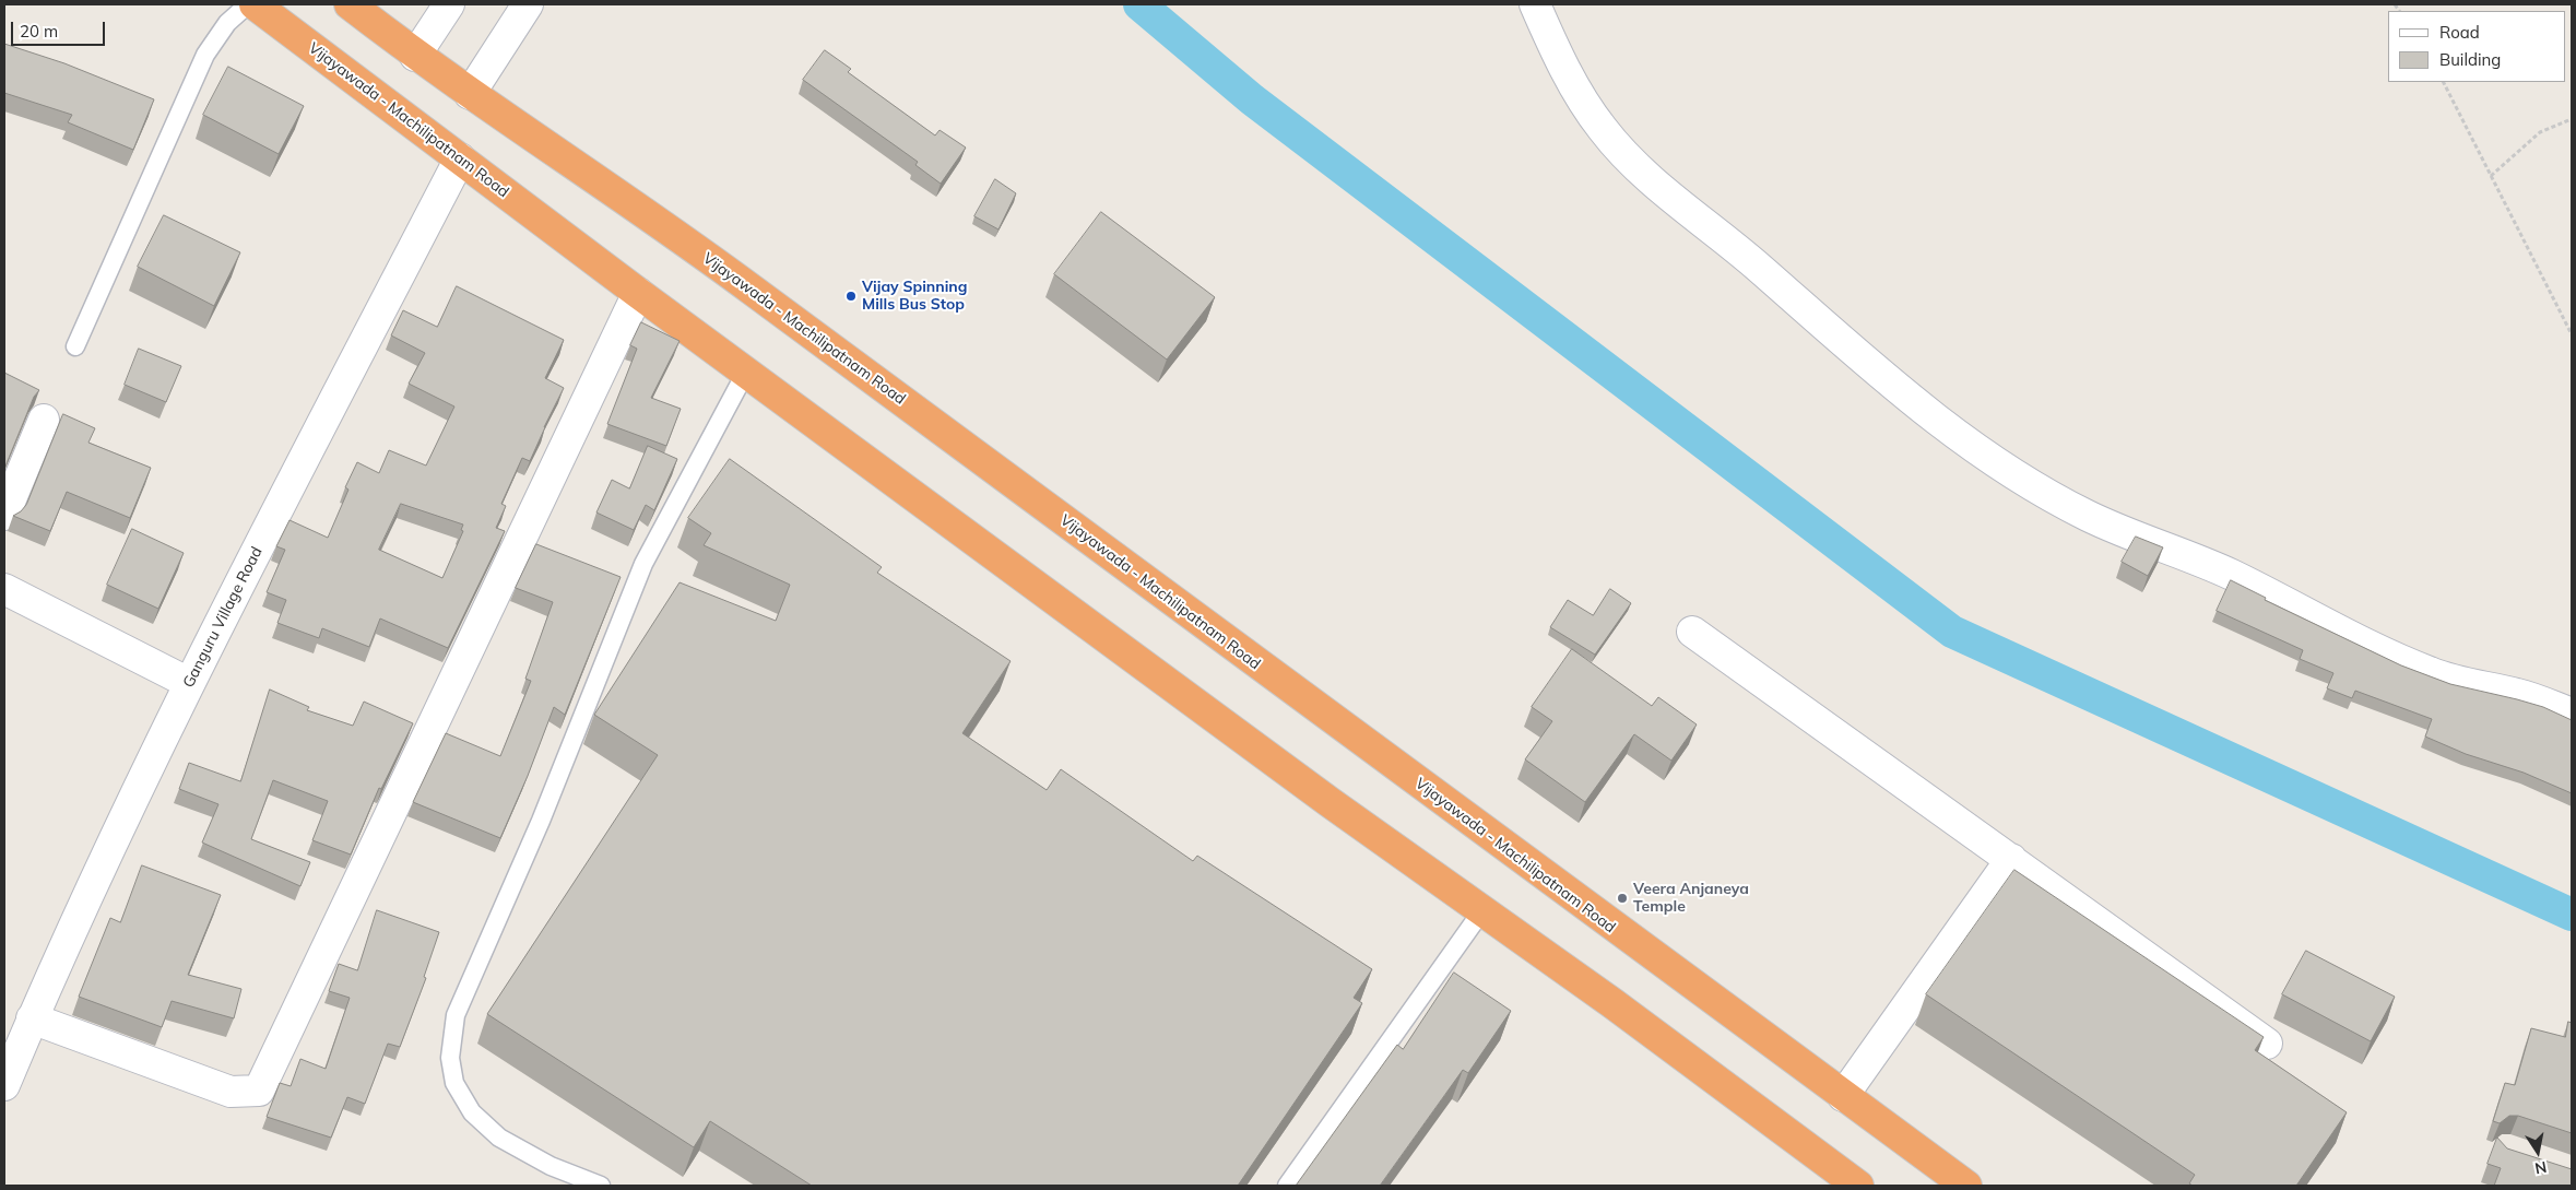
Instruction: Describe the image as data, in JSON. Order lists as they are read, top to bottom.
{
  "streets": {
    "highway": ["Vijayawada - Machilipatnam Road"],
    "street": ["Ganguru Village Road"]
  },
  "crossings": [
    ["Vijayawada - Machilipatnam Road", "Ganguru Village Road"]
  ],
  "places": ["Vijay Spinning Mills Bus Stop", "Veera Anjaneya Temple"],
  "legend": ["Road", "Building"],
  "scale_bar": "20 m",
  "north": "bottom"
}
